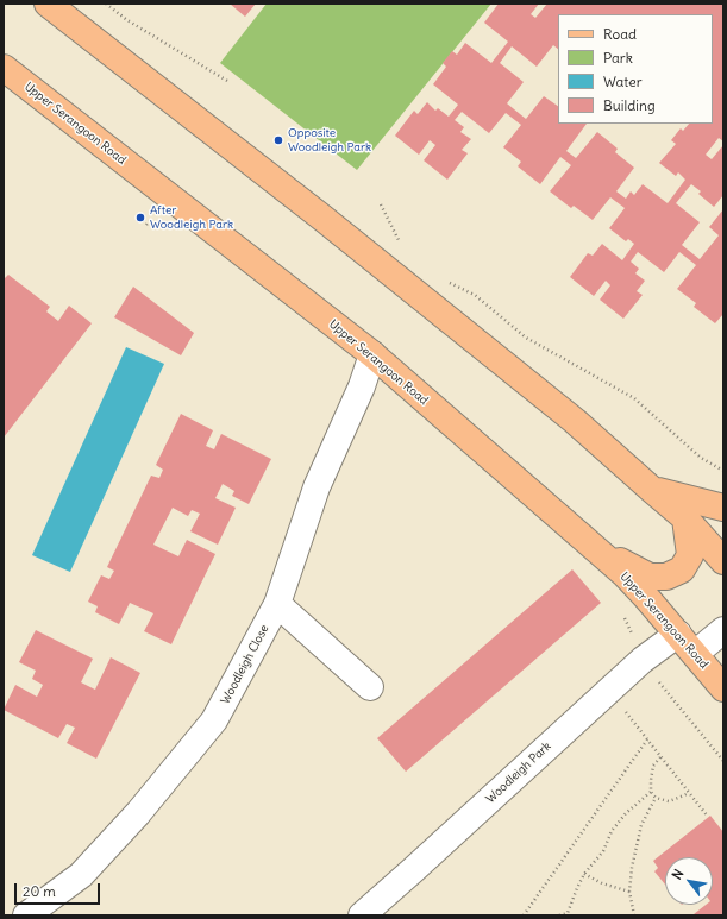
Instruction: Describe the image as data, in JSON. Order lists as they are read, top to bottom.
{
  "streets": {
    "main road": ["Upper Serangoon Road"],
    "street": ["Woodleigh Close", "Woodleigh Park"]
  },
  "crossings": [
    ["Upper Serangoon Road", "Woodleigh Close"],
    ["Upper Serangoon Road", "Woodleigh Park"]
  ],
  "places": ["Opposite Woodleigh Park", "After Woodleigh Park"],
  "legend": [
    "Road",
    "Park",
    "Water",
    "Building"
  ],
  "scale_bar": "20 m",
  "north": "top left"
}
